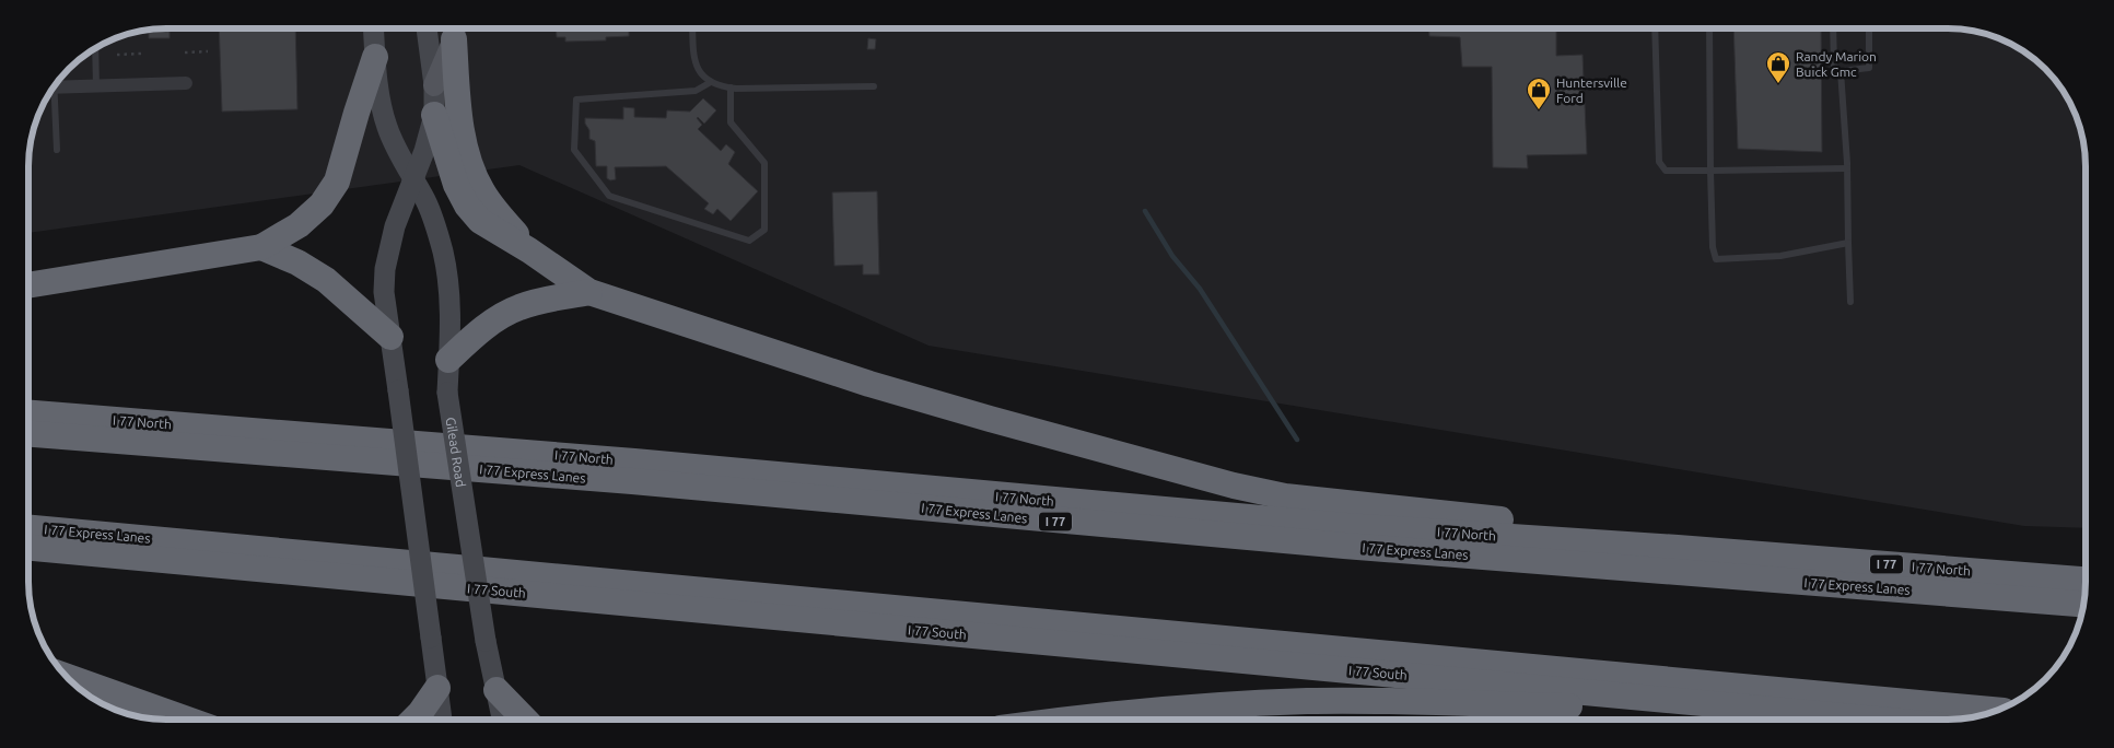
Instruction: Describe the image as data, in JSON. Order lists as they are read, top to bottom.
{
  "streets": {
    "highway": [
      "I 77 North",
      "I 77 Express Lanes",
      "I 77",
      "I 77 South"
    ],
    "main road": ["Gilead Road"]
  },
  "places": {
    "shop": ["Randy Marion Buick Gmc", "Huntersville Ford"]
  }
}
